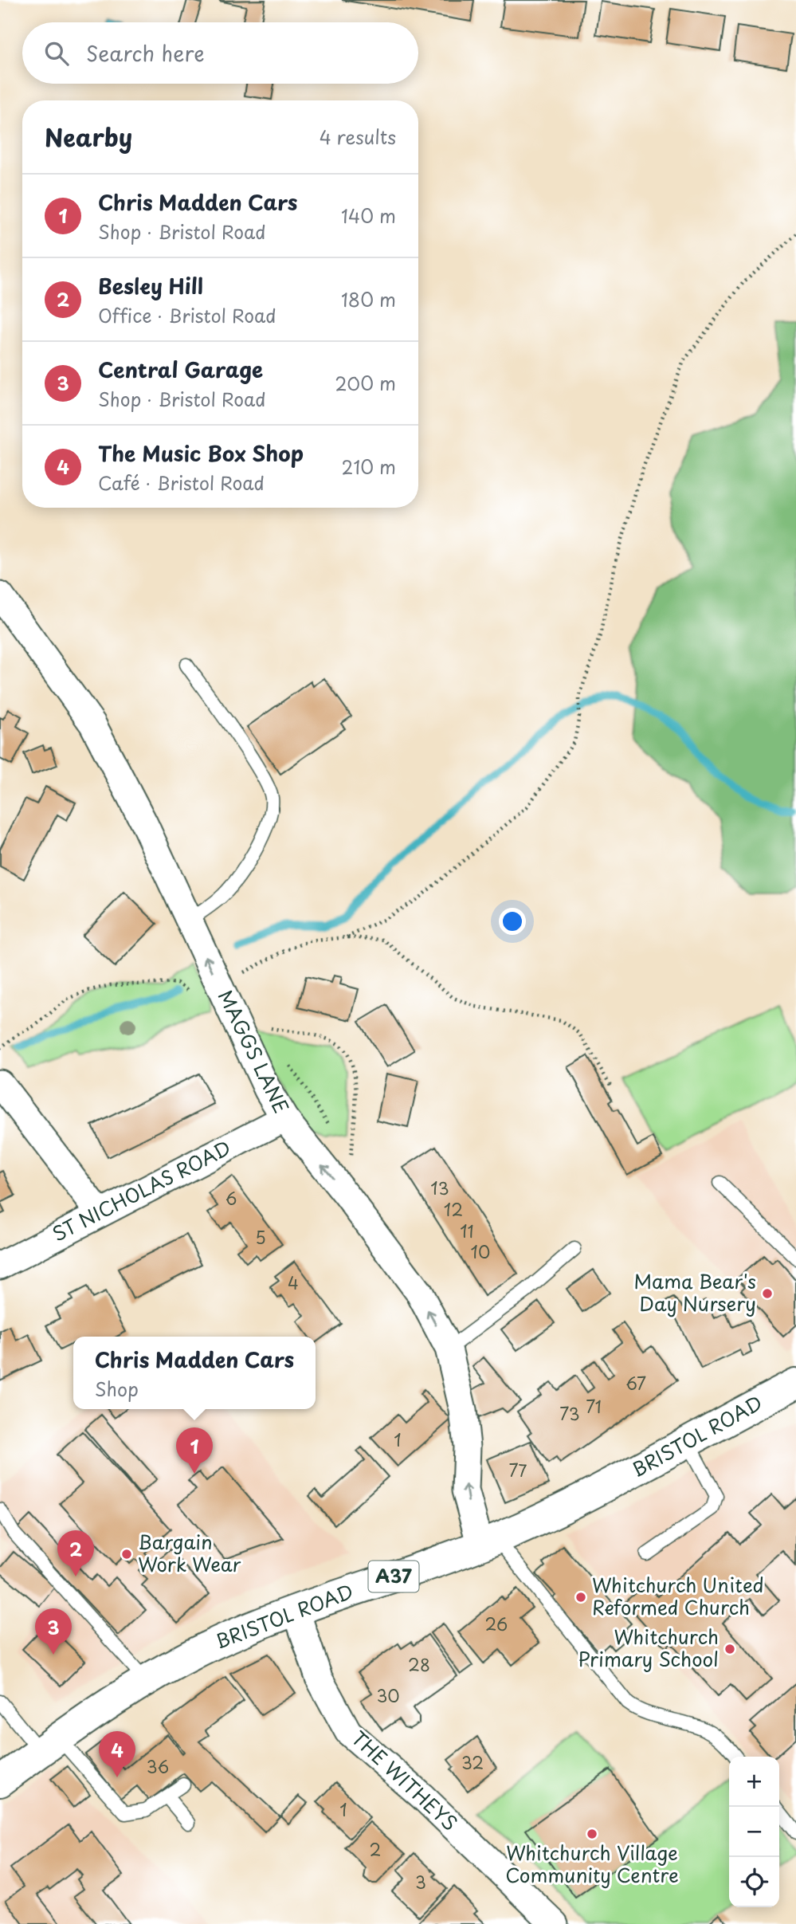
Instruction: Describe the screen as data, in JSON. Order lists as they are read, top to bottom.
{
  "streets": {
    "highway": ["BRISTOL ROAD", "A37"],
    "street": ["MAGGS LANE", "ST NICHOLAS ROAD", "THE WITHEYS"]
  },
  "crossings": [
    ["MAGGS LANE", "ST NICHOLAS ROAD"],
    ["MAGGS LANE", "BRISTOL ROAD"],
    ["BRISTOL ROAD", "THE WITHEYS"]
  ],
  "one_way": ["MAGGS LANE"],
  "places": [
    "Mama Bear's Day Nursery",
    "Bargain Work Wear",
    "Whitchurch United Reformed Church",
    "Whitchurch Primary School",
    "Whitchurch Village Community Centre"
  ],
  "house_numbers": [
    "13",
    "6",
    "12",
    "11",
    "5",
    "10",
    "4",
    "67",
    "71",
    "73",
    "1",
    "77",
    "26",
    "28",
    "30",
    "32",
    "36",
    "1",
    "2",
    "3"
  ],
  "page": {
    "search": "Search here",
    "heading": ["Nearby", "4 results"],
    "list": [
      {
        "mark": "1",
        "name": "Chris Madden Cars",
        "note": "Shop · Bristol Road",
        "value": "140 m"
      },
      {
        "mark": "2",
        "name": "Besley Hill",
        "note": "Office · Bristol Road",
        "value": "180 m"
      },
      {
        "mark": "3",
        "name": "Central Garage",
        "note": "Shop · Bristol Road",
        "value": "200 m"
      },
      {
        "mark": "4",
        "name": "The Music Box Shop",
        "note": "Café · Bristol Road",
        "value": "210 m"
      }
    ],
    "popup": ["Chris Madden Cars", "Shop"],
    "pins": [
      "1",
      "2",
      "3",
      "4"
    ],
    "map_buttons": ["+", "−"]
  }
}
